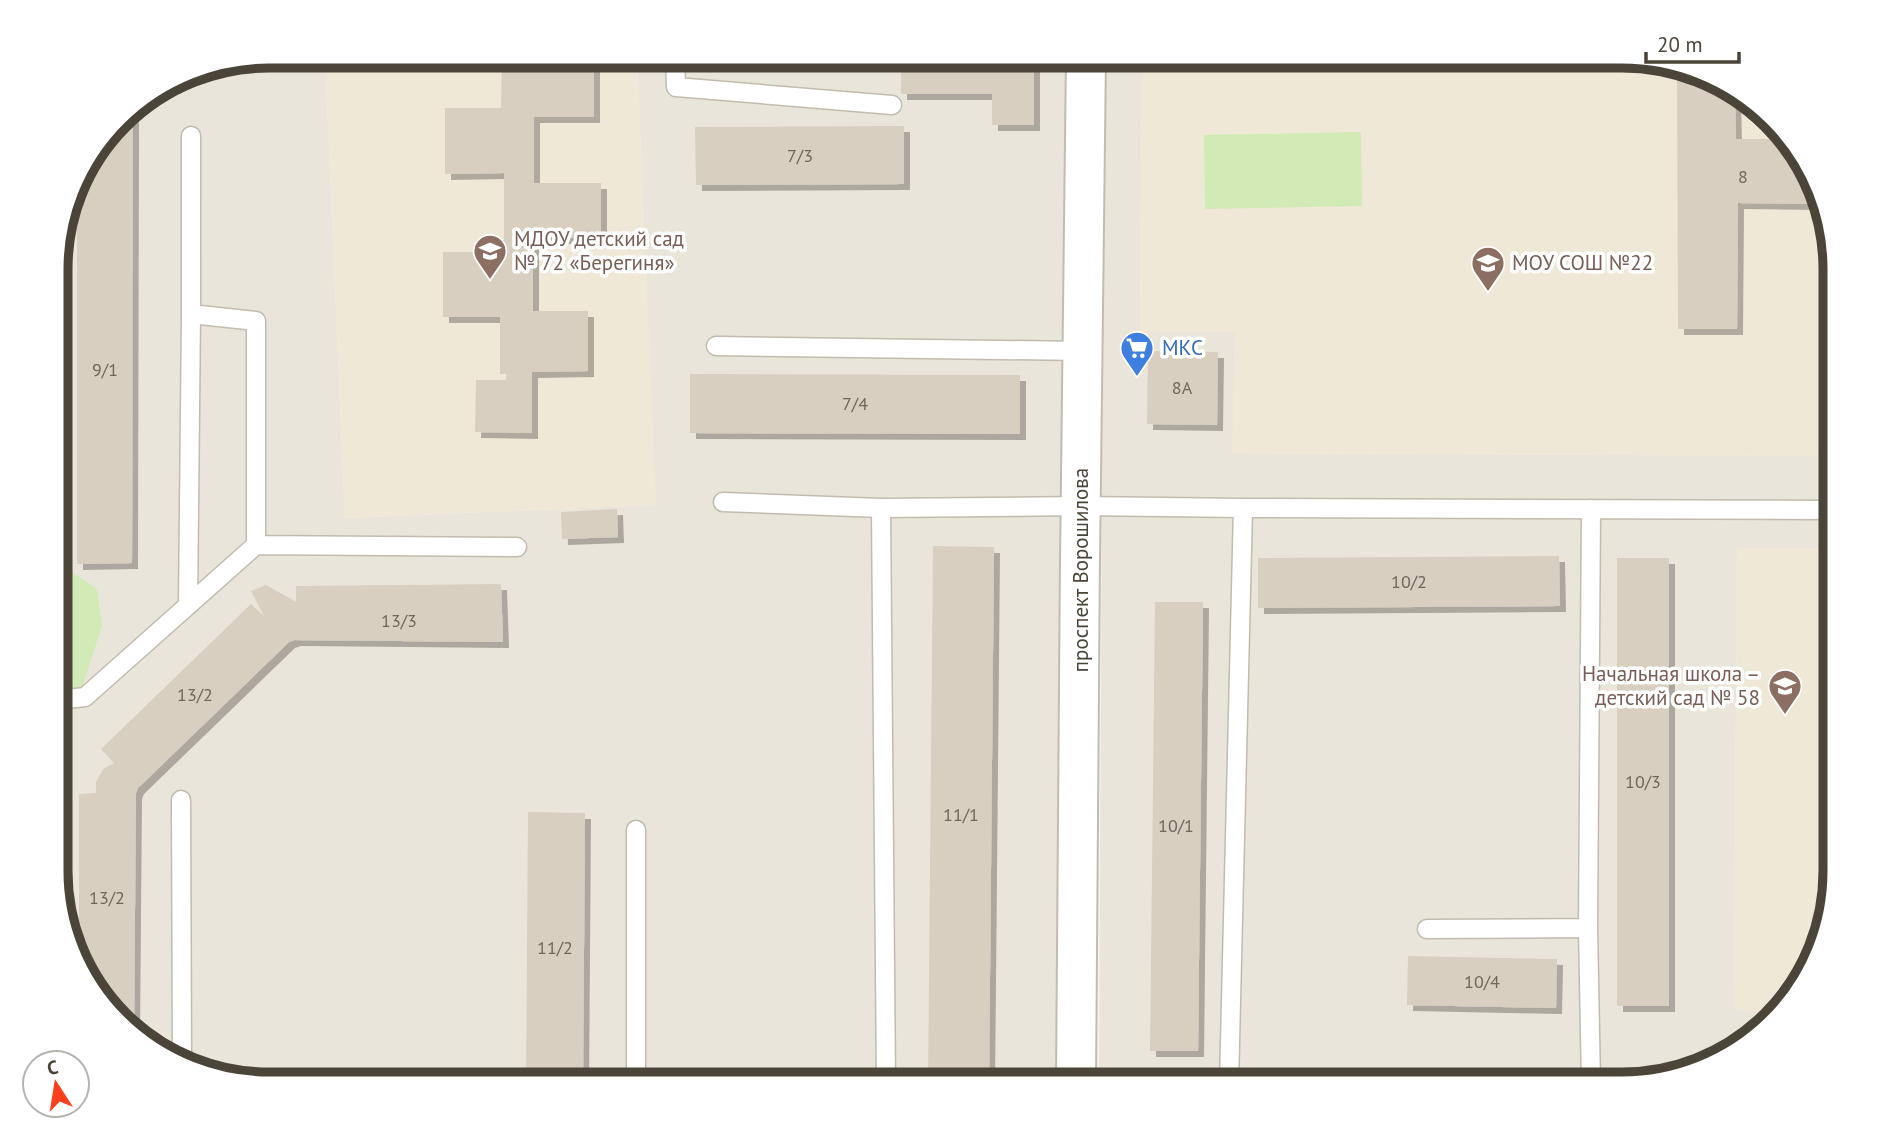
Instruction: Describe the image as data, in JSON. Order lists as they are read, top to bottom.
{
  "streets": {
    "street": ["проспект Ворошилова"]
  },
  "places": {
    "school or university": ["МДОУ детский сад № 72 «Берегиня»", "МОУ СОШ №22", "Начальная школа – детский сад № 58"],
    "supermarket": ["МКС"]
  },
  "house_numbers": [
    "7/3",
    "8",
    "9/1",
    "8А",
    "7/4",
    "10/2",
    "13/3",
    "13/2",
    "10/3",
    "11/1",
    "10/1",
    "13/2",
    "11/2",
    "10/4"
  ],
  "scale_bar": "20 m",
  "north": "top"
}
